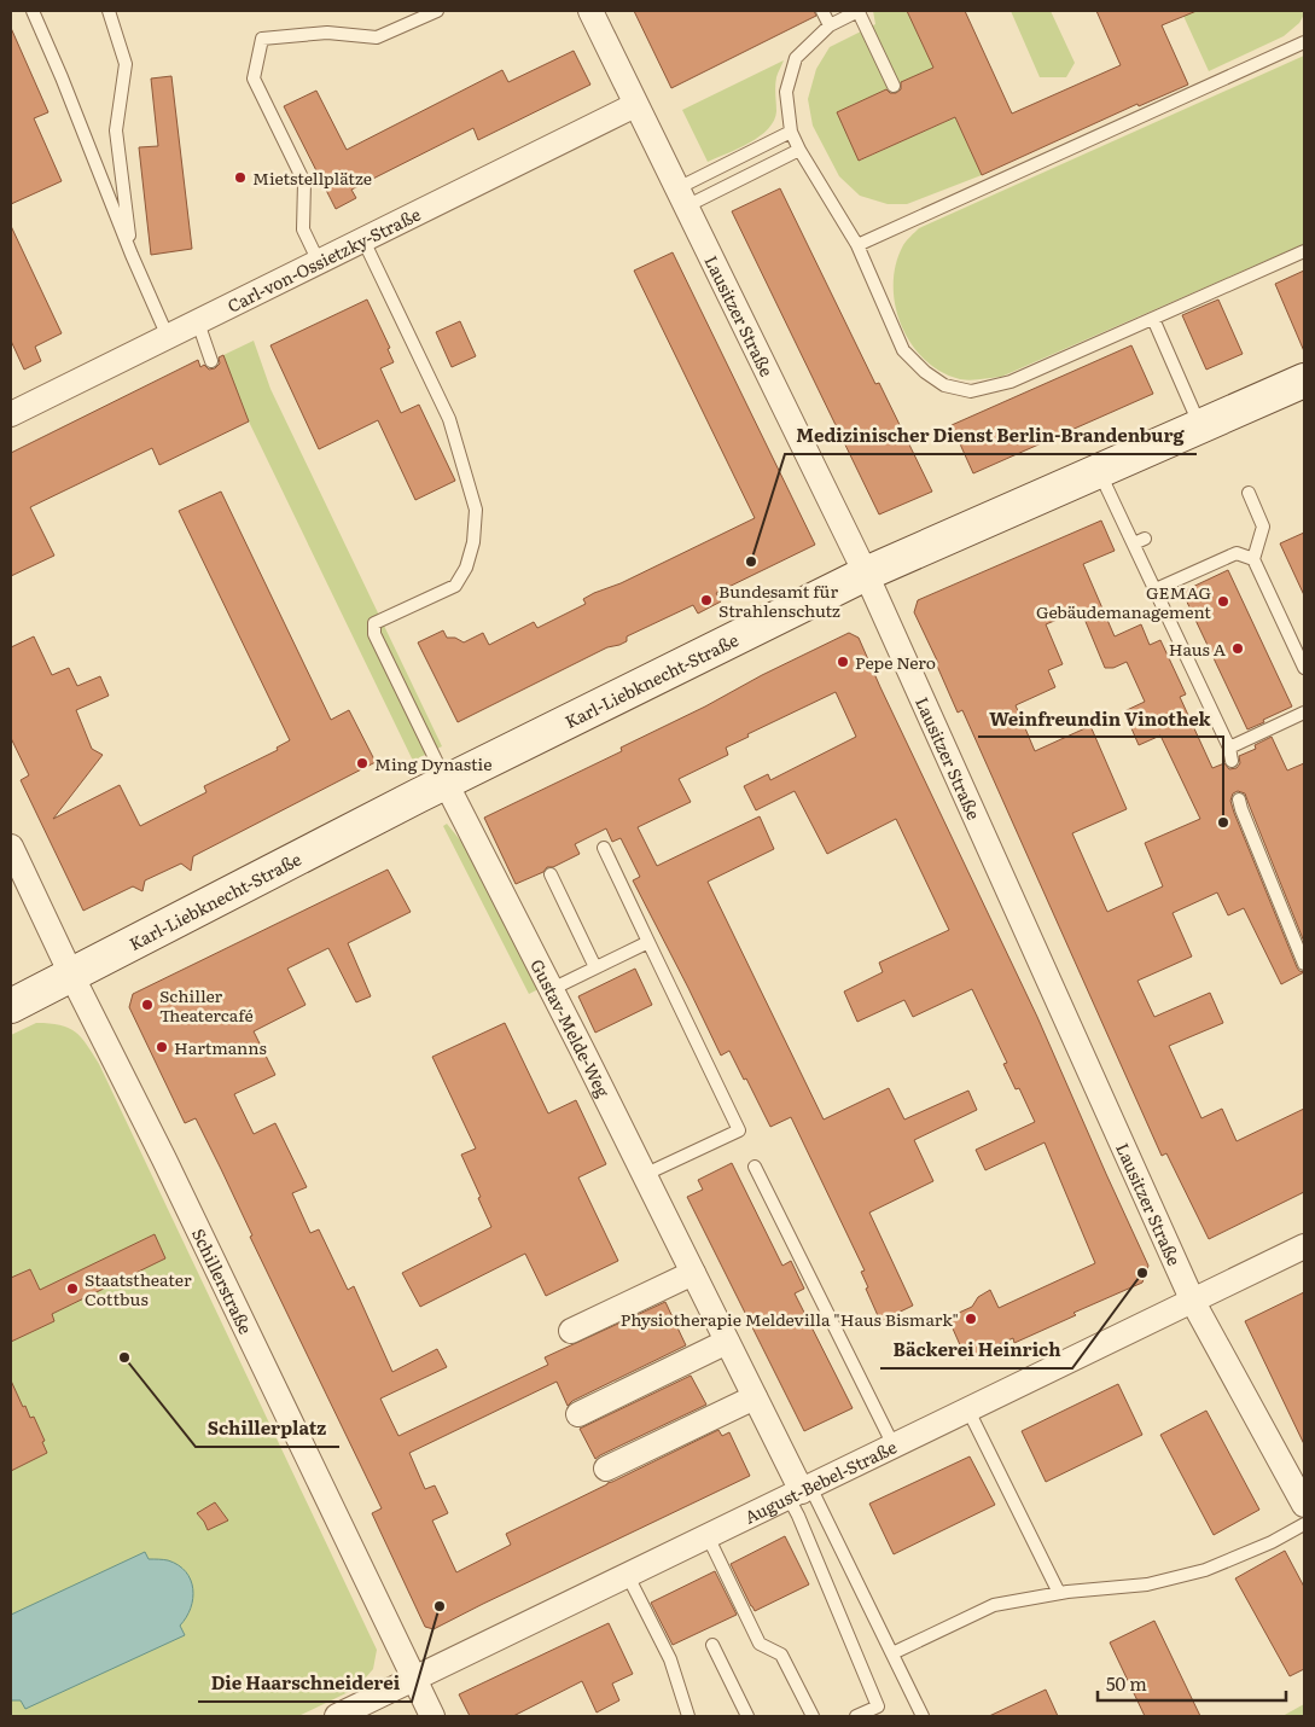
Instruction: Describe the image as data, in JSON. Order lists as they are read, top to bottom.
{
  "streets": {
    "main road": ["Karl-Liebknecht-Straße"],
    "street": [
      "Carl-von-Ossietzky-Straße",
      "Lausitzer Straße",
      "Gustav-Melde-Weg",
      "Schillerstraße",
      "August-Bebel-Straße"
    ]
  },
  "crossings": [
    ["Carl-von-Ossietzky-Straße", "Lausitzer Straße"],
    ["Lausitzer Straße", "Karl-Liebknecht-Straße"],
    ["Lausitzer Straße", "August-Bebel-Straße"],
    ["Karl-Liebknecht-Straße", "Gustav-Melde-Weg"],
    ["Karl-Liebknecht-Straße", "Schillerstraße"],
    ["Gustav-Melde-Weg", "August-Bebel-Straße"],
    ["Schillerstraße", "August-Bebel-Straße"]
  ],
  "places": [
    "Mietstellplätze",
    "Medizinischer Dienst Berlin-Brandenburg",
    "Bundesamt für Strahlenschutz",
    "GEMAG Gebäudemanagement",
    "Haus A",
    "Pepe Nero",
    "Ming Dynastie",
    "Weinfreundin Vinothek",
    "Schiller Theatercafé",
    "Hartmanns",
    "Bäckerei Heinrich",
    "Staatstheater Cottbus",
    "Physiotherapie Meldevilla \"Haus Bismark\"",
    "Schillerplatz",
    "Die Haarschneiderei"
  ],
  "scale_bar": "50 m"
}
